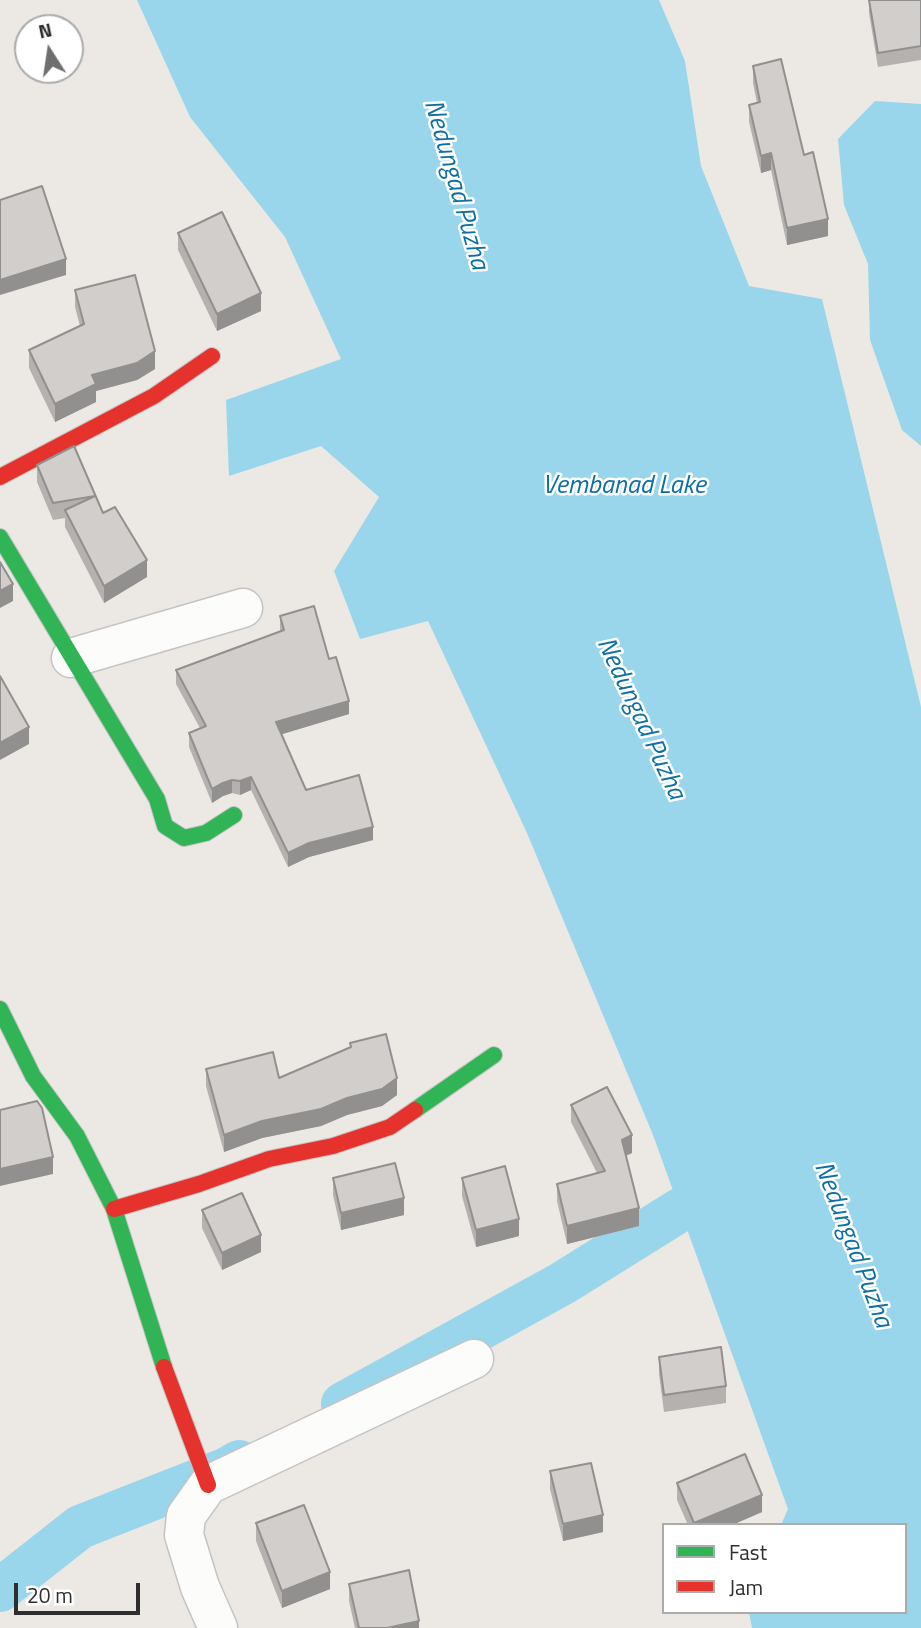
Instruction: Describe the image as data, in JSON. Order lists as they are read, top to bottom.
{
  "water": ["Nedungad Puzha", "Vembanad Lake"],
  "legend": ["Fast", "Jam"],
  "scale_bar": "20 m",
  "north": "top"
}
